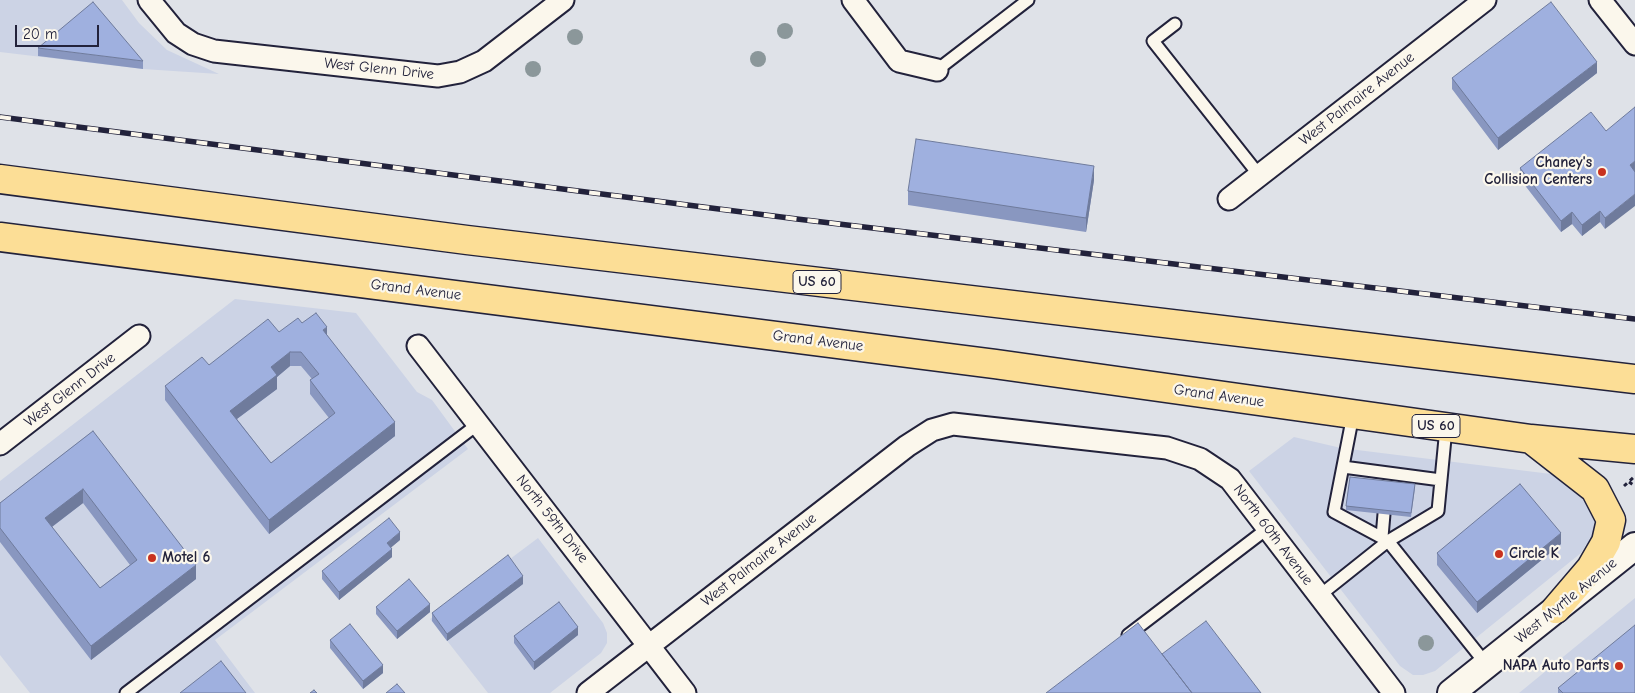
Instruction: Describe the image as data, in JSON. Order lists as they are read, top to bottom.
{
  "streets": {
    "highway": ["US 60", "Grand Avenue"],
    "street": [
      "West Glenn Drive",
      "West Palmaire Avenue",
      "North 59th Drive",
      "North 60th Avenue",
      "West Myrtle Avenue"
    ]
  },
  "crossings": [
    ["West Palmaire Avenue", "North 59th Drive"],
    ["West Palmaire Avenue", "North 60th Avenue"]
  ],
  "places": [
    "Chaney's Collision Centers",
    "Circle K",
    "Motel 6",
    "NAPA Auto Parts"
  ],
  "scale_bar": "20 m"
}
